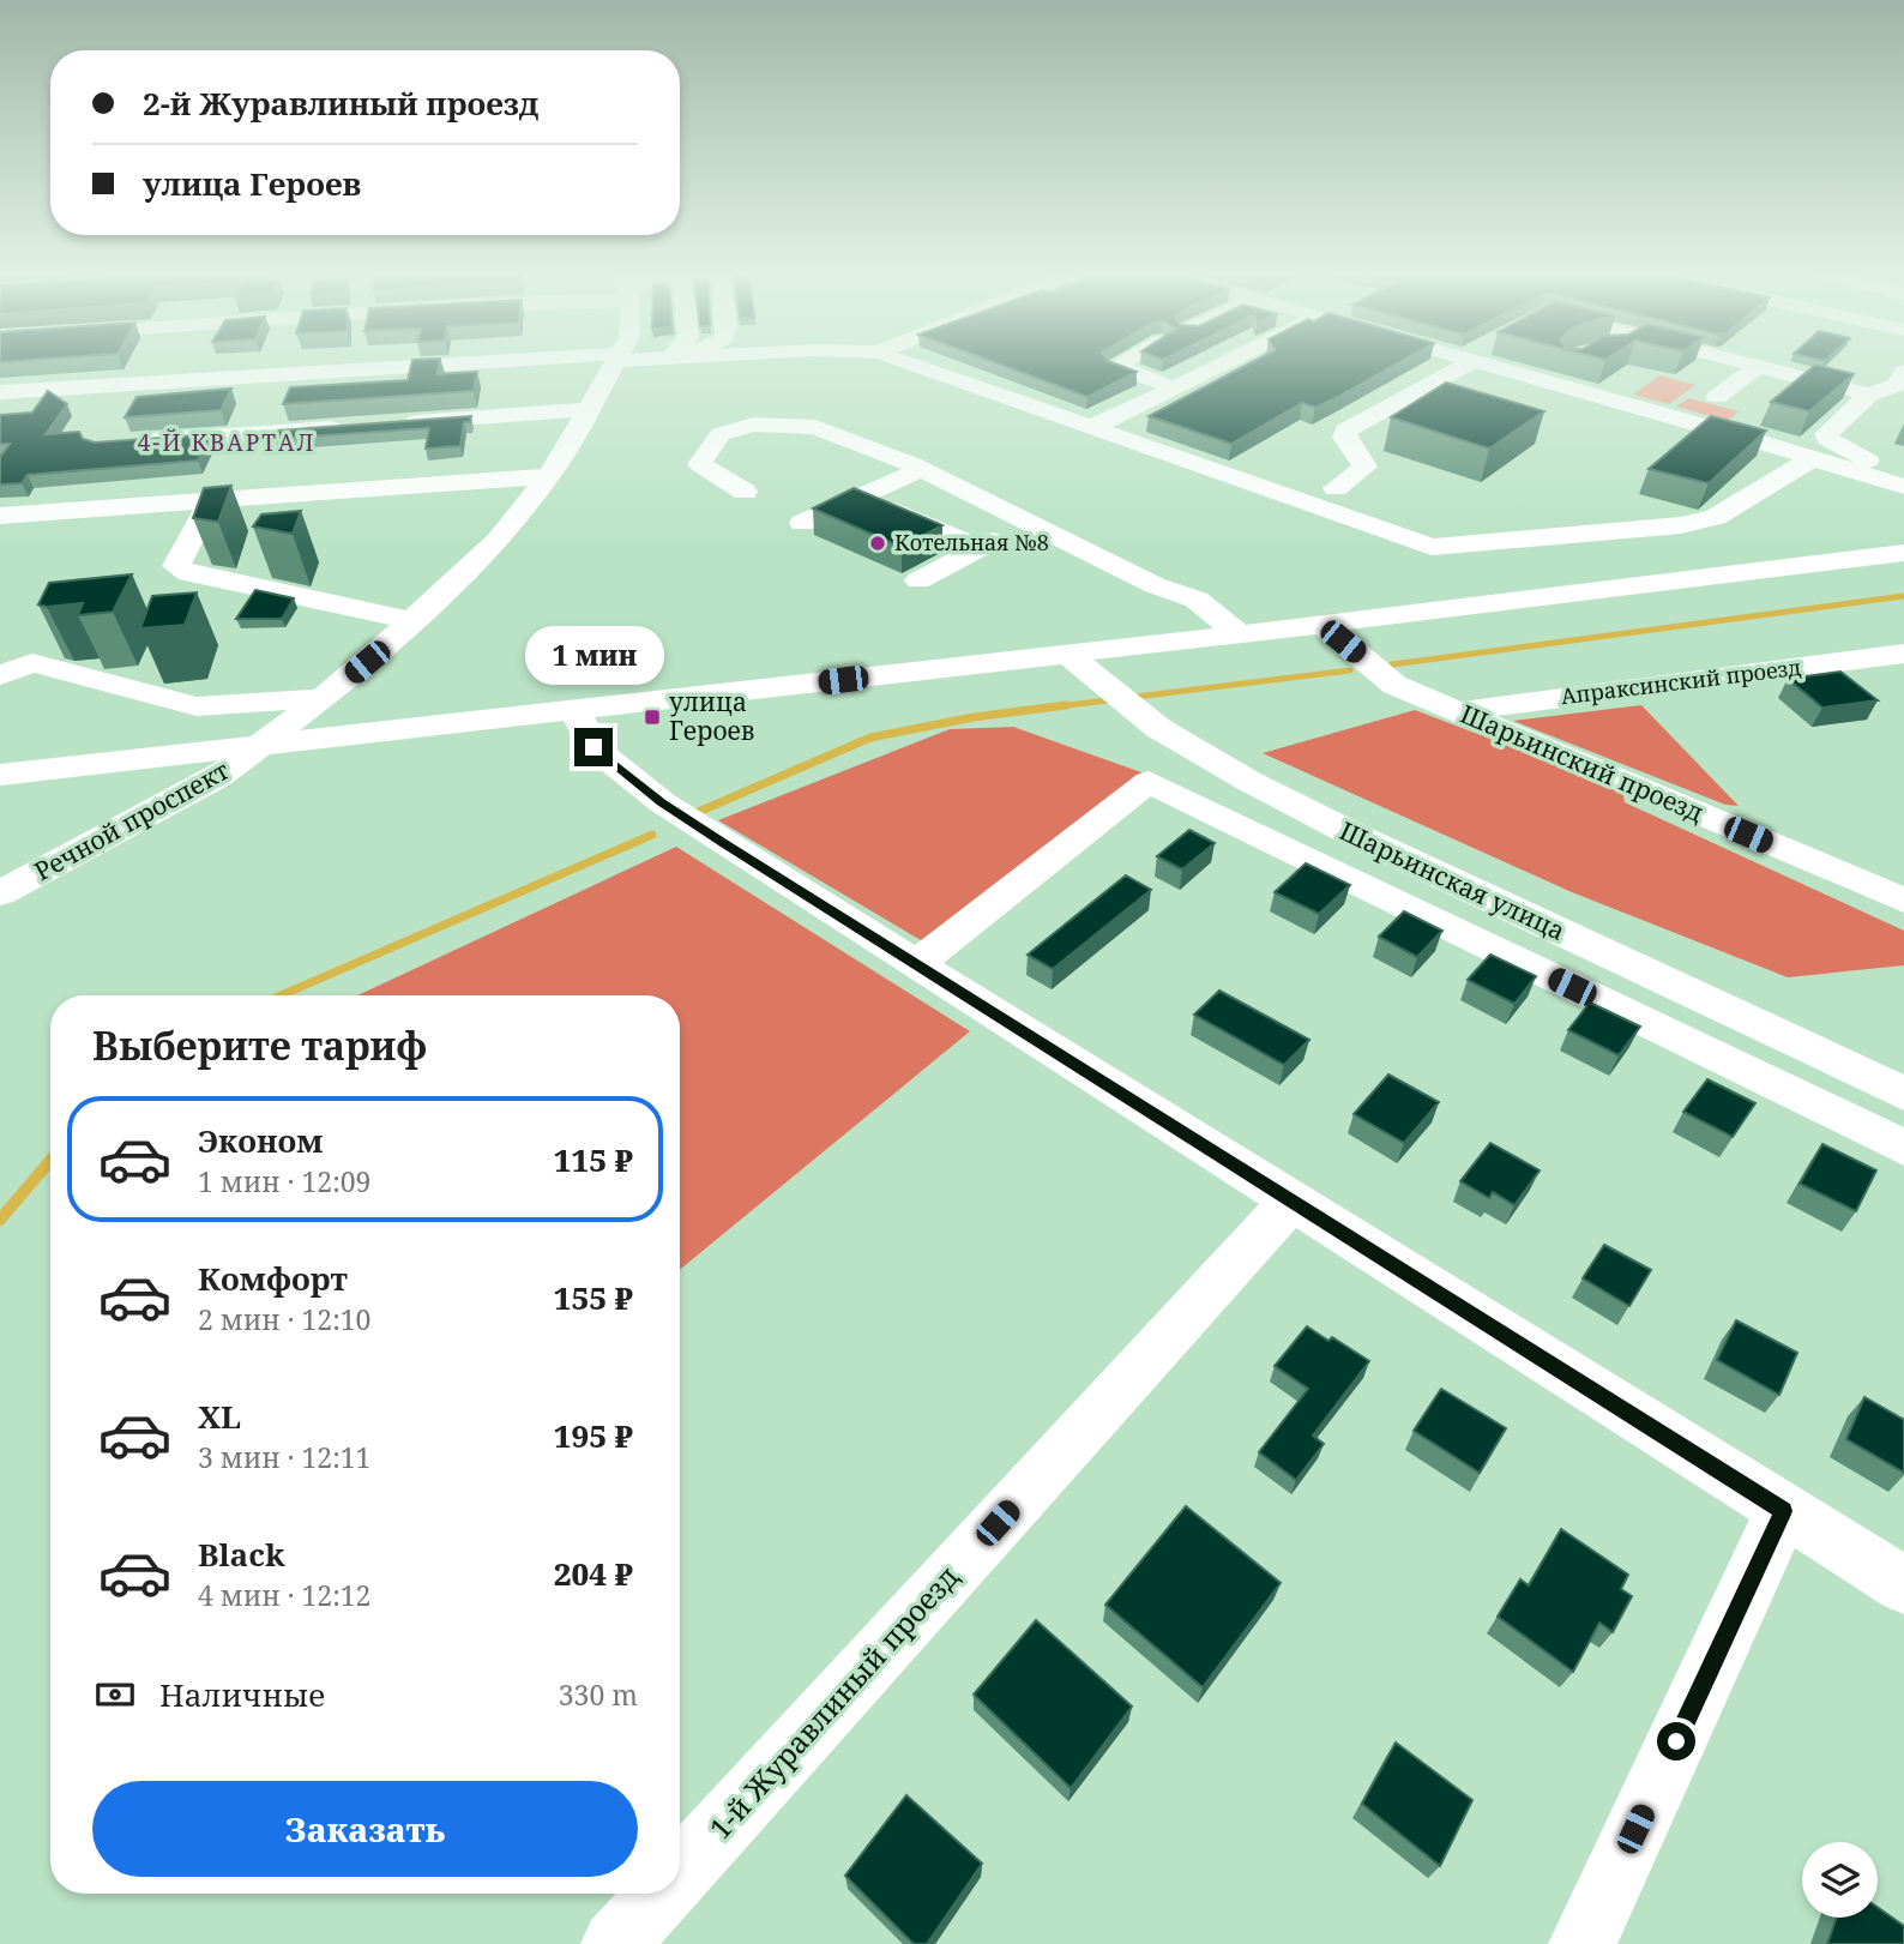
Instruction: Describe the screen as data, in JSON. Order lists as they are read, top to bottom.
{
  "streets": {
    "street": [
      "Апраксинский проезд",
      "Шарьинский проезд",
      "Речной проспект",
      "Шарьинская улица",
      "1-й Журавлиный проезд"
    ]
  },
  "crossings": [
    ["Апраксинский проезд", "Шарьинский проезд"]
  ],
  "districts": ["4-Й КВАРТАЛ"],
  "places": {
    "other": ["Котельная №8"],
    "transit": ["улица Героев"]
  },
  "page": {
    "banner": ["2-й Журавлиный проезд", "улица Героев"],
    "bubble": "1 мин",
    "heading": "Выберите тариф",
    "list": [
      {
        "name": "Эконом",
        "note": "1 мин · 12:09",
        "value": "115 ₽"
      },
      {
        "name": "Комфорт",
        "note": "2 мин · 12:10",
        "value": "155 ₽"
      },
      {
        "name": "XL",
        "note": "3 мин · 12:11",
        "value": "195 ₽"
      },
      {
        "name": "Black",
        "note": "4 мин · 12:12",
        "value": "204 ₽"
      }
    ],
    "pay": ["Наличные", "330 m"],
    "buttons": "Заказать"
  }
}
